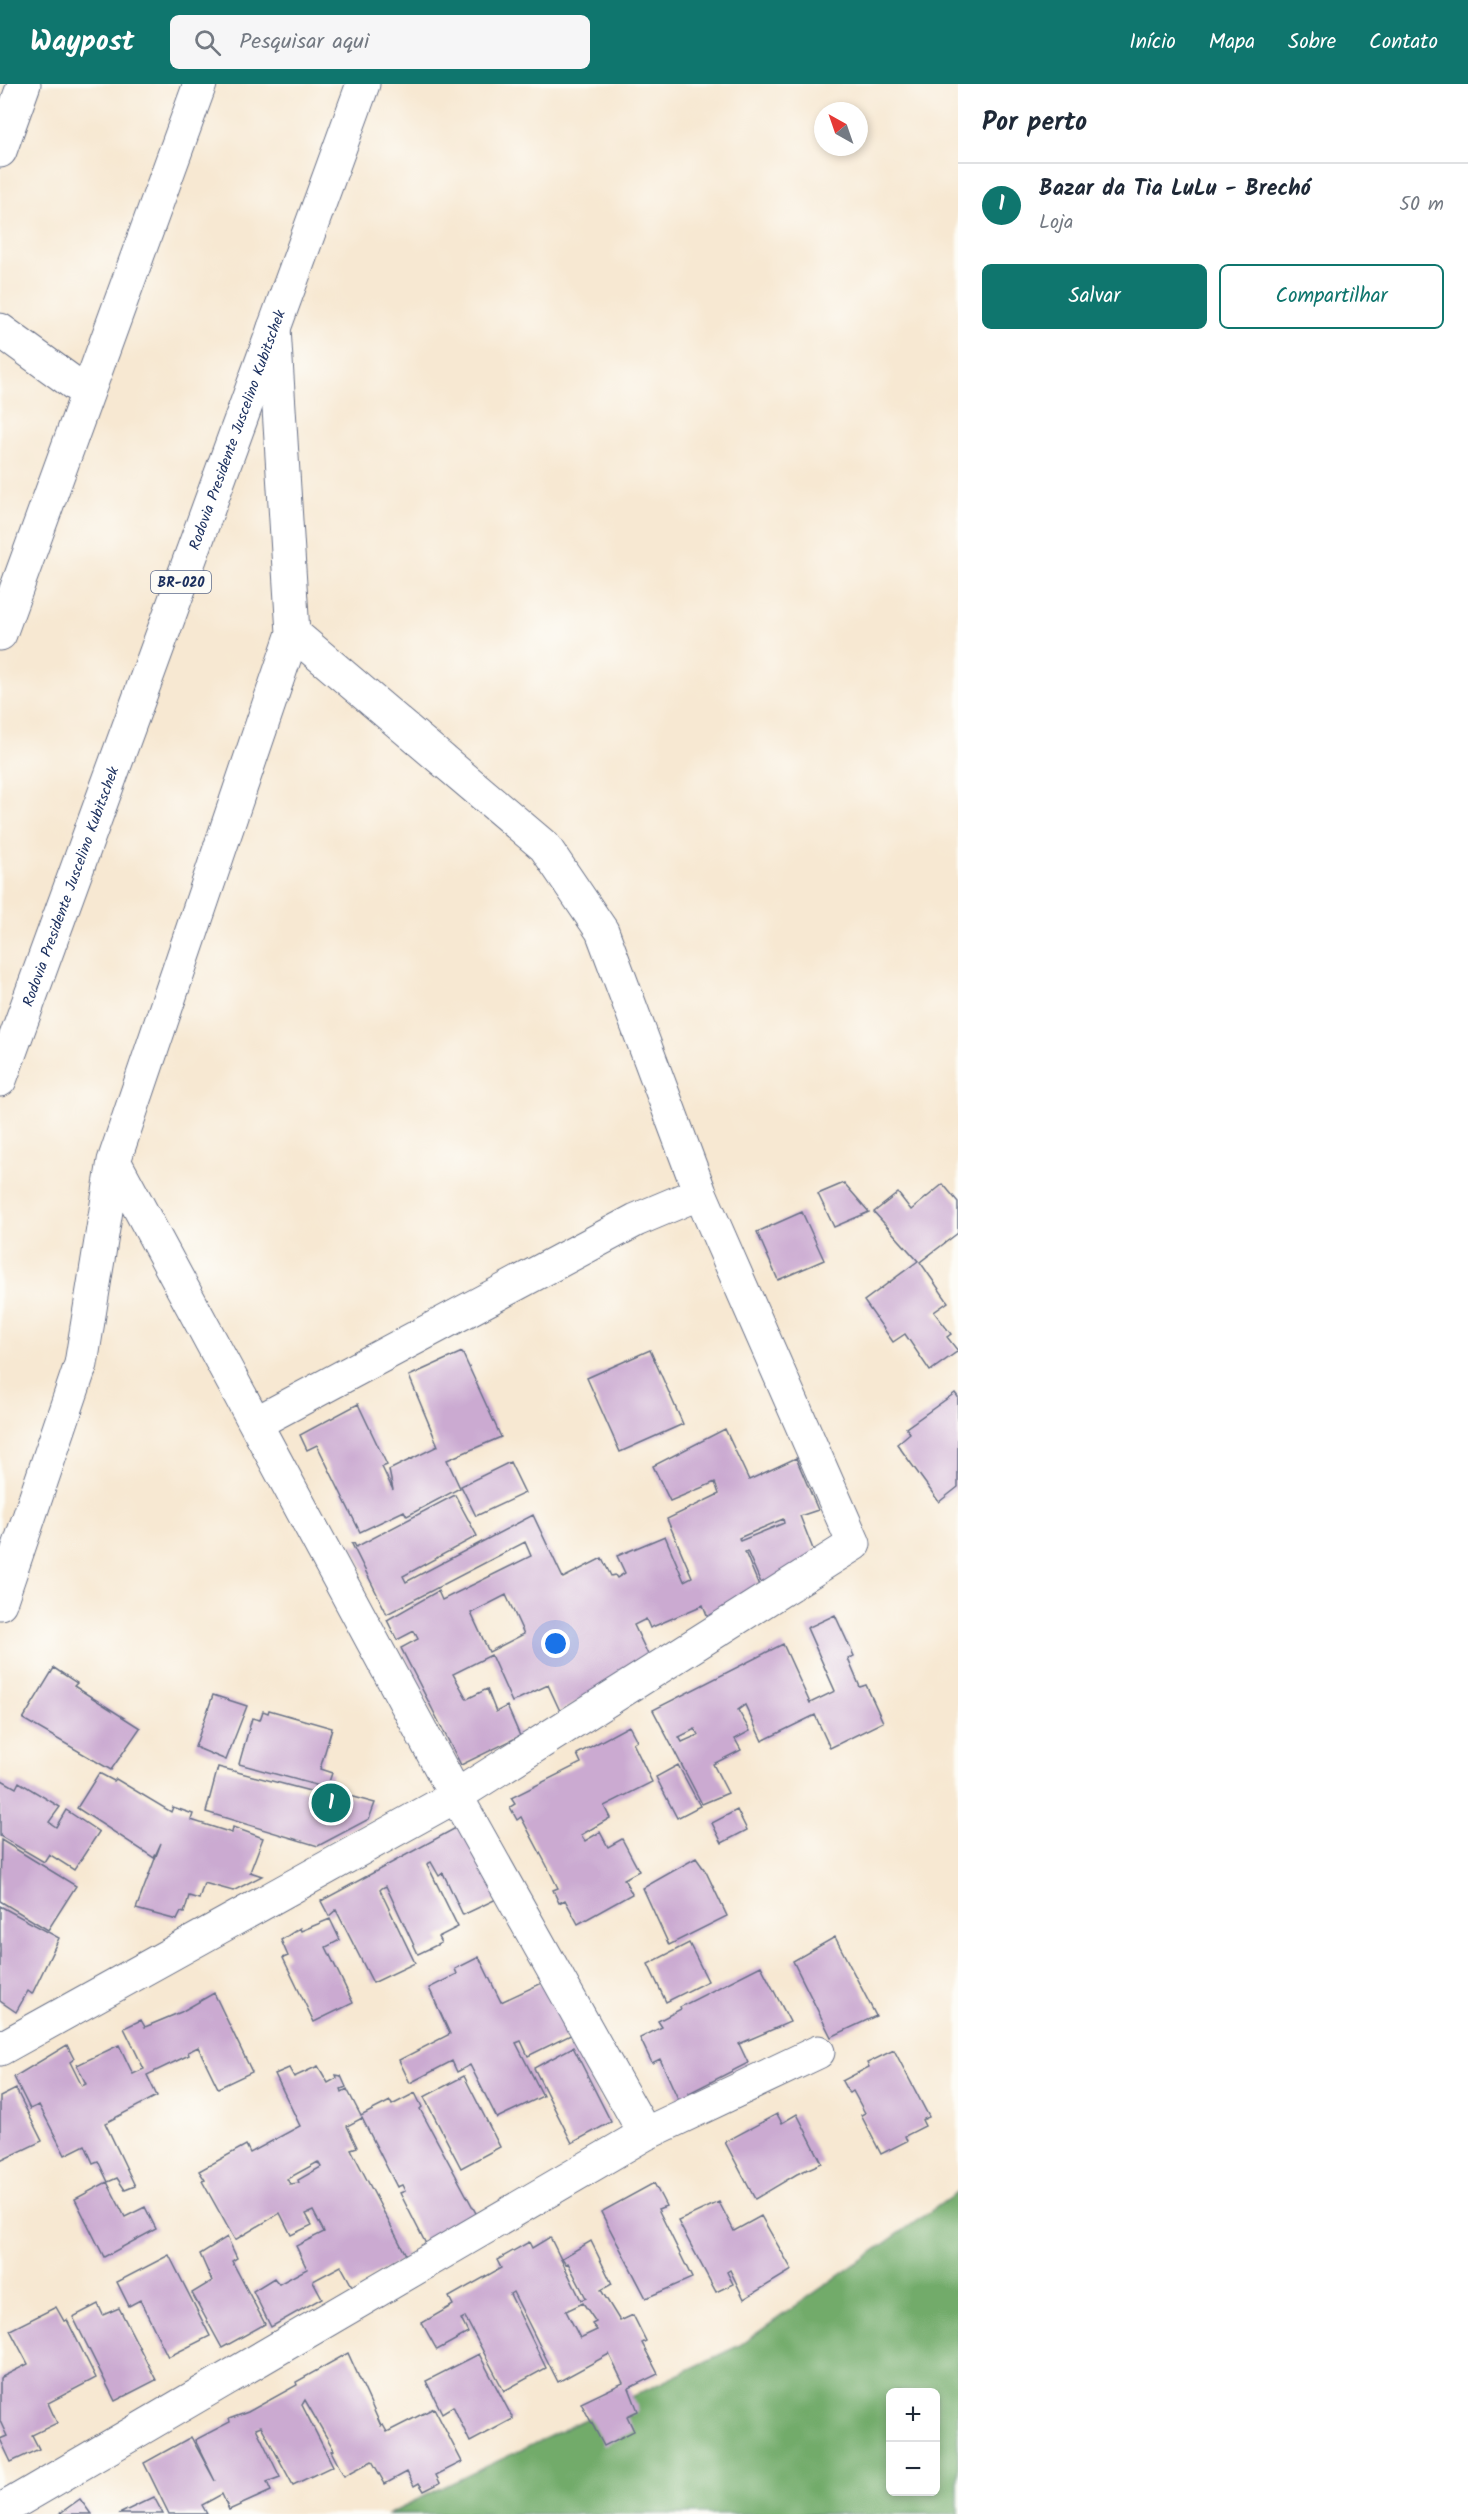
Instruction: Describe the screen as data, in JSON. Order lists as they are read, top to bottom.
{
  "streets": {
    "main road": ["Rodovia Presidente Juscelino Kubitschek", "BR-020"]
  },
  "north": "top left",
  "page": {
    "header": "Waypost",
    "search": "Pesquisar aqui",
    "nav": [
      "Início",
      "Mapa",
      "Sobre",
      "Contato"
    ],
    "heading": "Por perto",
    "list": [
      {
        "mark": "1",
        "name": "Bazar da Tia LuLu - Brechó",
        "note": "Loja",
        "value": "50 m"
      }
    ],
    "buttons": ["Salvar", "Compartilhar"],
    "pins": "1",
    "map_buttons": ["+", "−"]
  }
}
